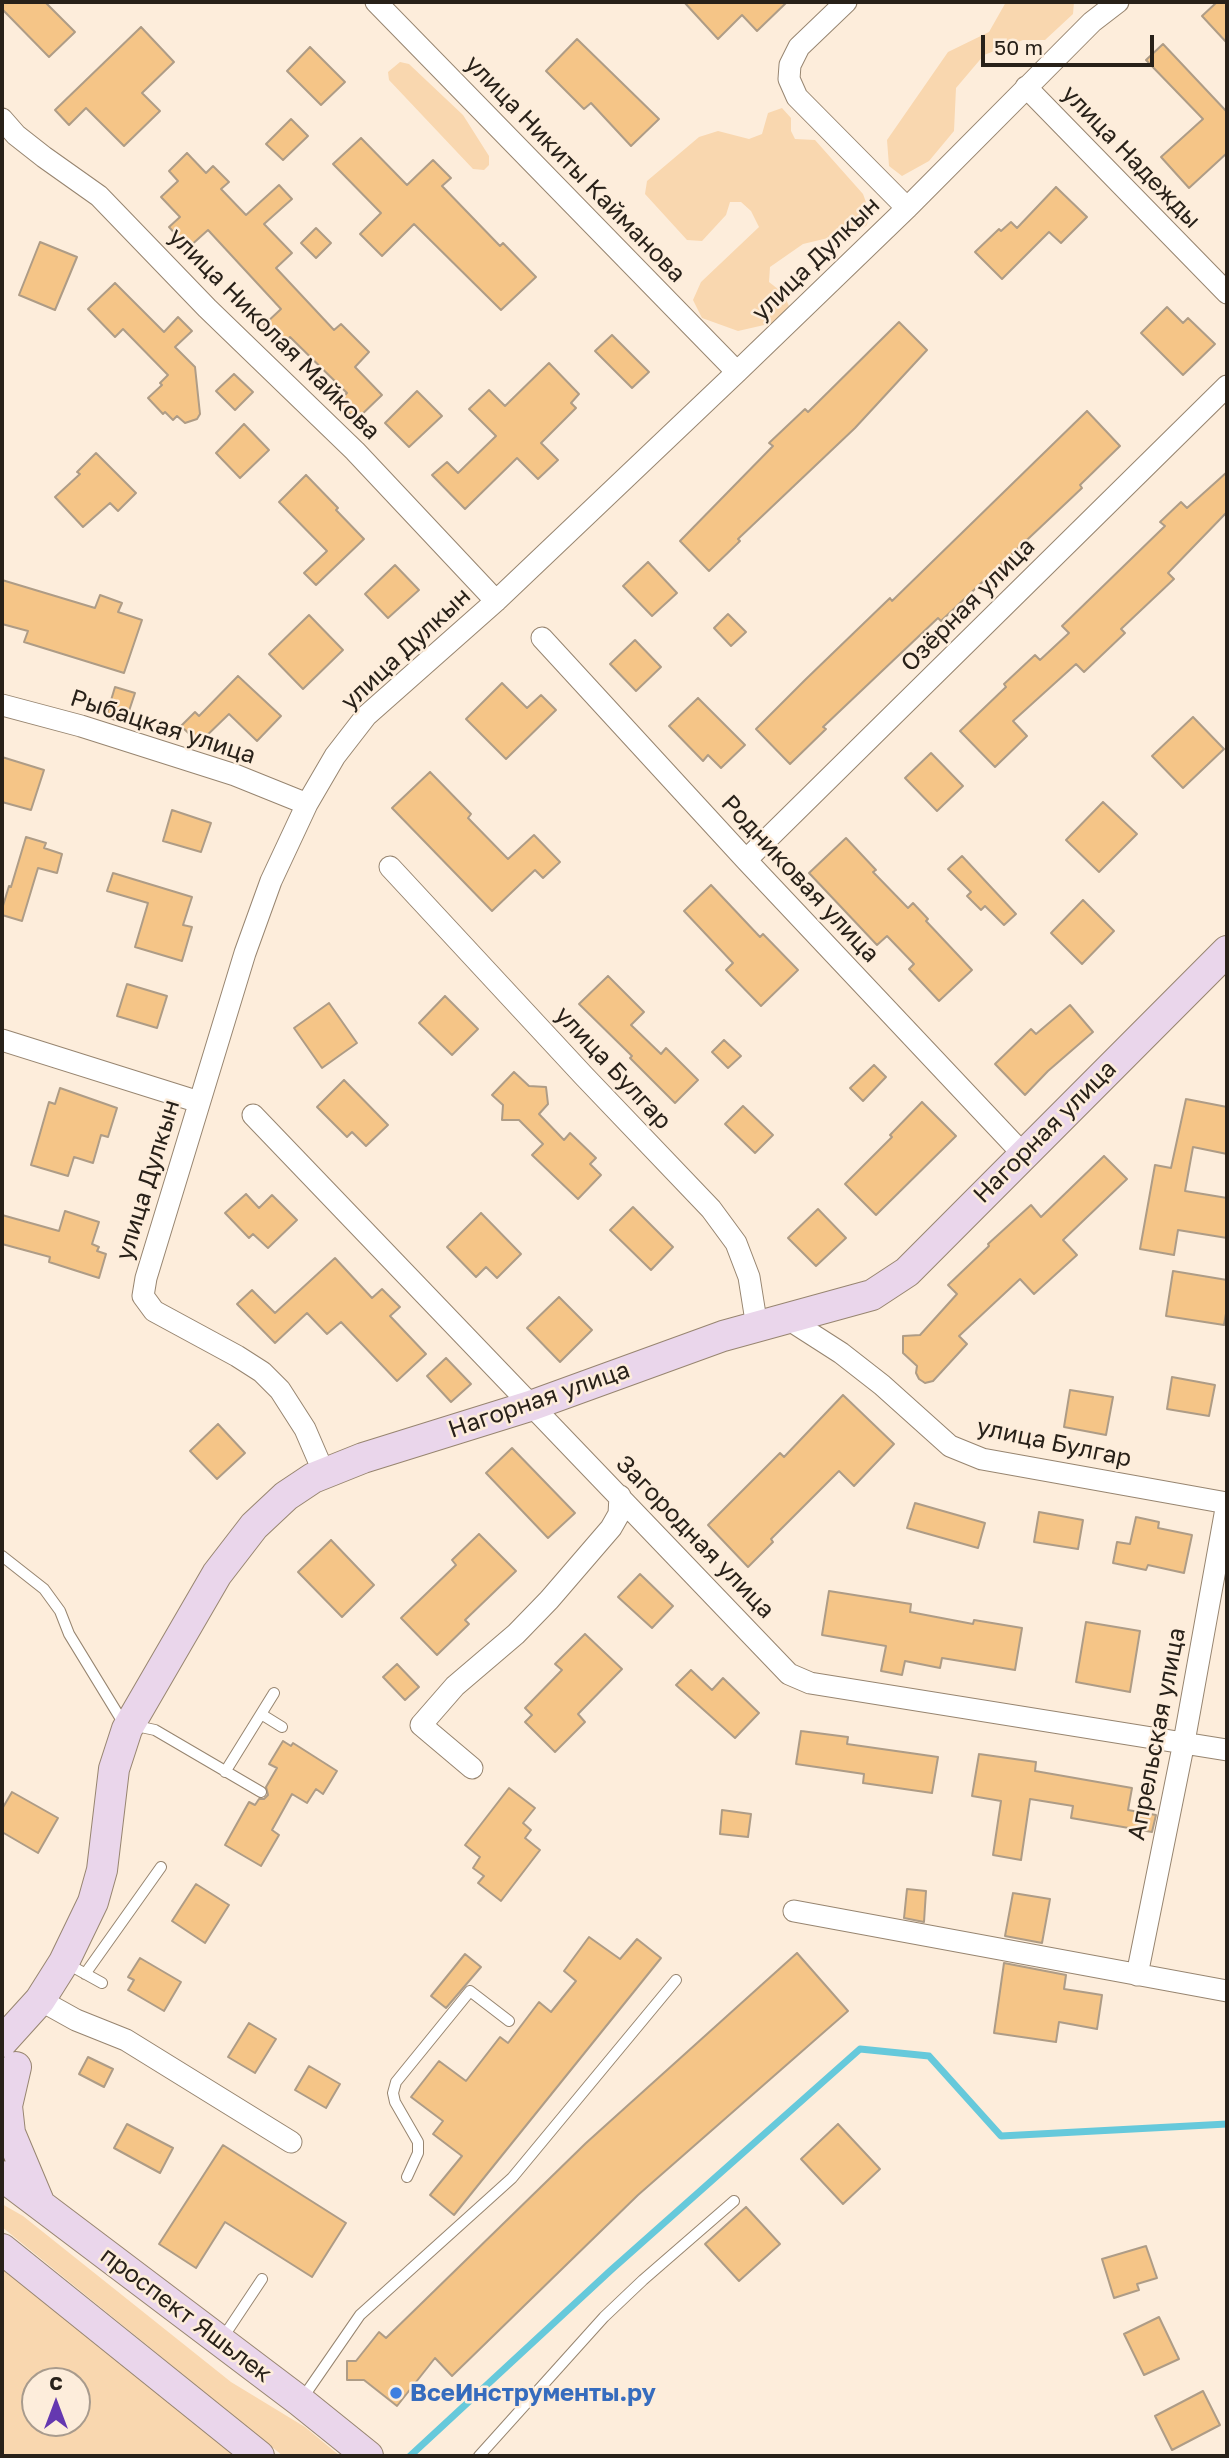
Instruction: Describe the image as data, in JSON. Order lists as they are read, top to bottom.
{
  "streets": {
    "street": [
      "улица Надежды",
      "улица Никиты Кайманова",
      "улица Дулкын",
      "улица Николая Майкова",
      "Озёрная улица",
      "Рыбацкая улица",
      "Родниковая улица",
      "улица Булгар",
      "Нагорная улица",
      "Загородная улица",
      "Апрельская улица",
      "проспект Яшьлек"
    ]
  },
  "crossings": [
    ["улица Надежды", "улица Дулкын"],
    ["улица Никиты Кайманова", "улица Дулкын"],
    ["улица Дулкын", "улица Николая Майкова"],
    ["улица Дулкын", "Рыбацкая улица"],
    ["улица Дулкын", "Нагорная улица"],
    ["Озёрная улица", "Родниковая улица"],
    ["Родниковая улица", "Нагорная улица"],
    ["улица Булгар", "Нагорная улица"],
    ["улица Булгар", "Апрельская улица"],
    ["Нагорная улица", "Загородная улица"],
    ["Загородная улица", "Апрельская улица"]
  ],
  "places": ["ВсеИнструменты.ру"],
  "scale_bar": "50 m",
  "north": "top"
}
